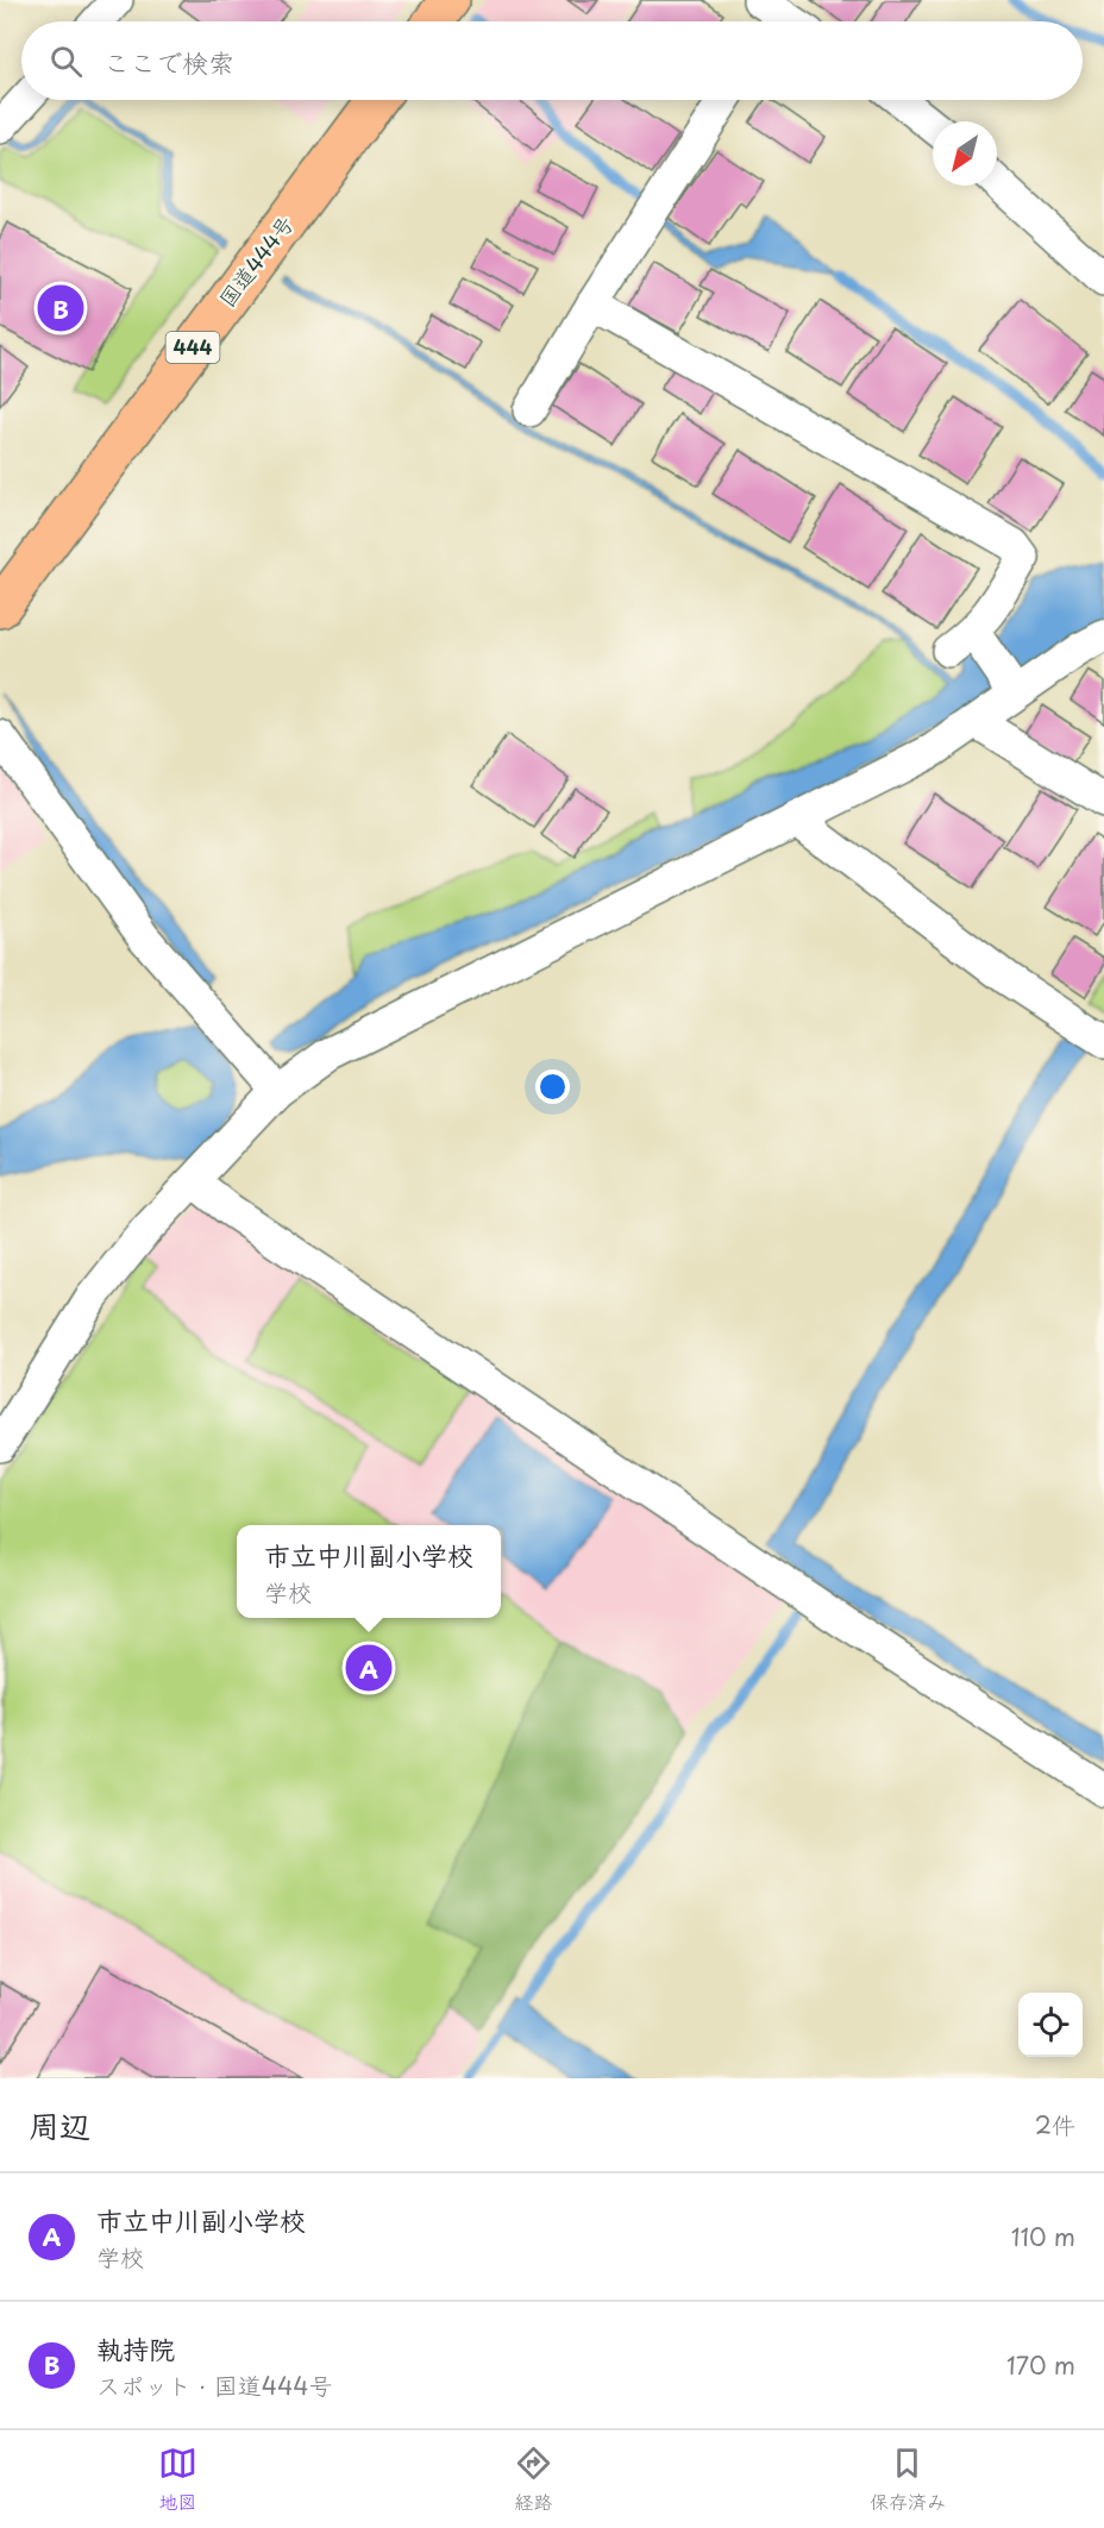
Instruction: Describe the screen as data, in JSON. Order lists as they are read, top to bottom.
{
  "streets": {
    "highway": ["国道444号", "444"]
  },
  "north": "bottom left",
  "page": {
    "search": "ここで検索",
    "pins": ["B", "A"],
    "popup": ["市立中川副小学校", "学校"],
    "heading": ["周辺", "2件"],
    "list": [
      {
        "mark": "A",
        "name": "市立中川副小学校",
        "note": "学校",
        "value": "110 m"
      },
      {
        "mark": "B",
        "name": "執持院",
        "note": "スポット · 国道444号",
        "value": "170 m"
      }
    ],
    "nav": ["地図", "経路", "保存済み"]
  }
}
